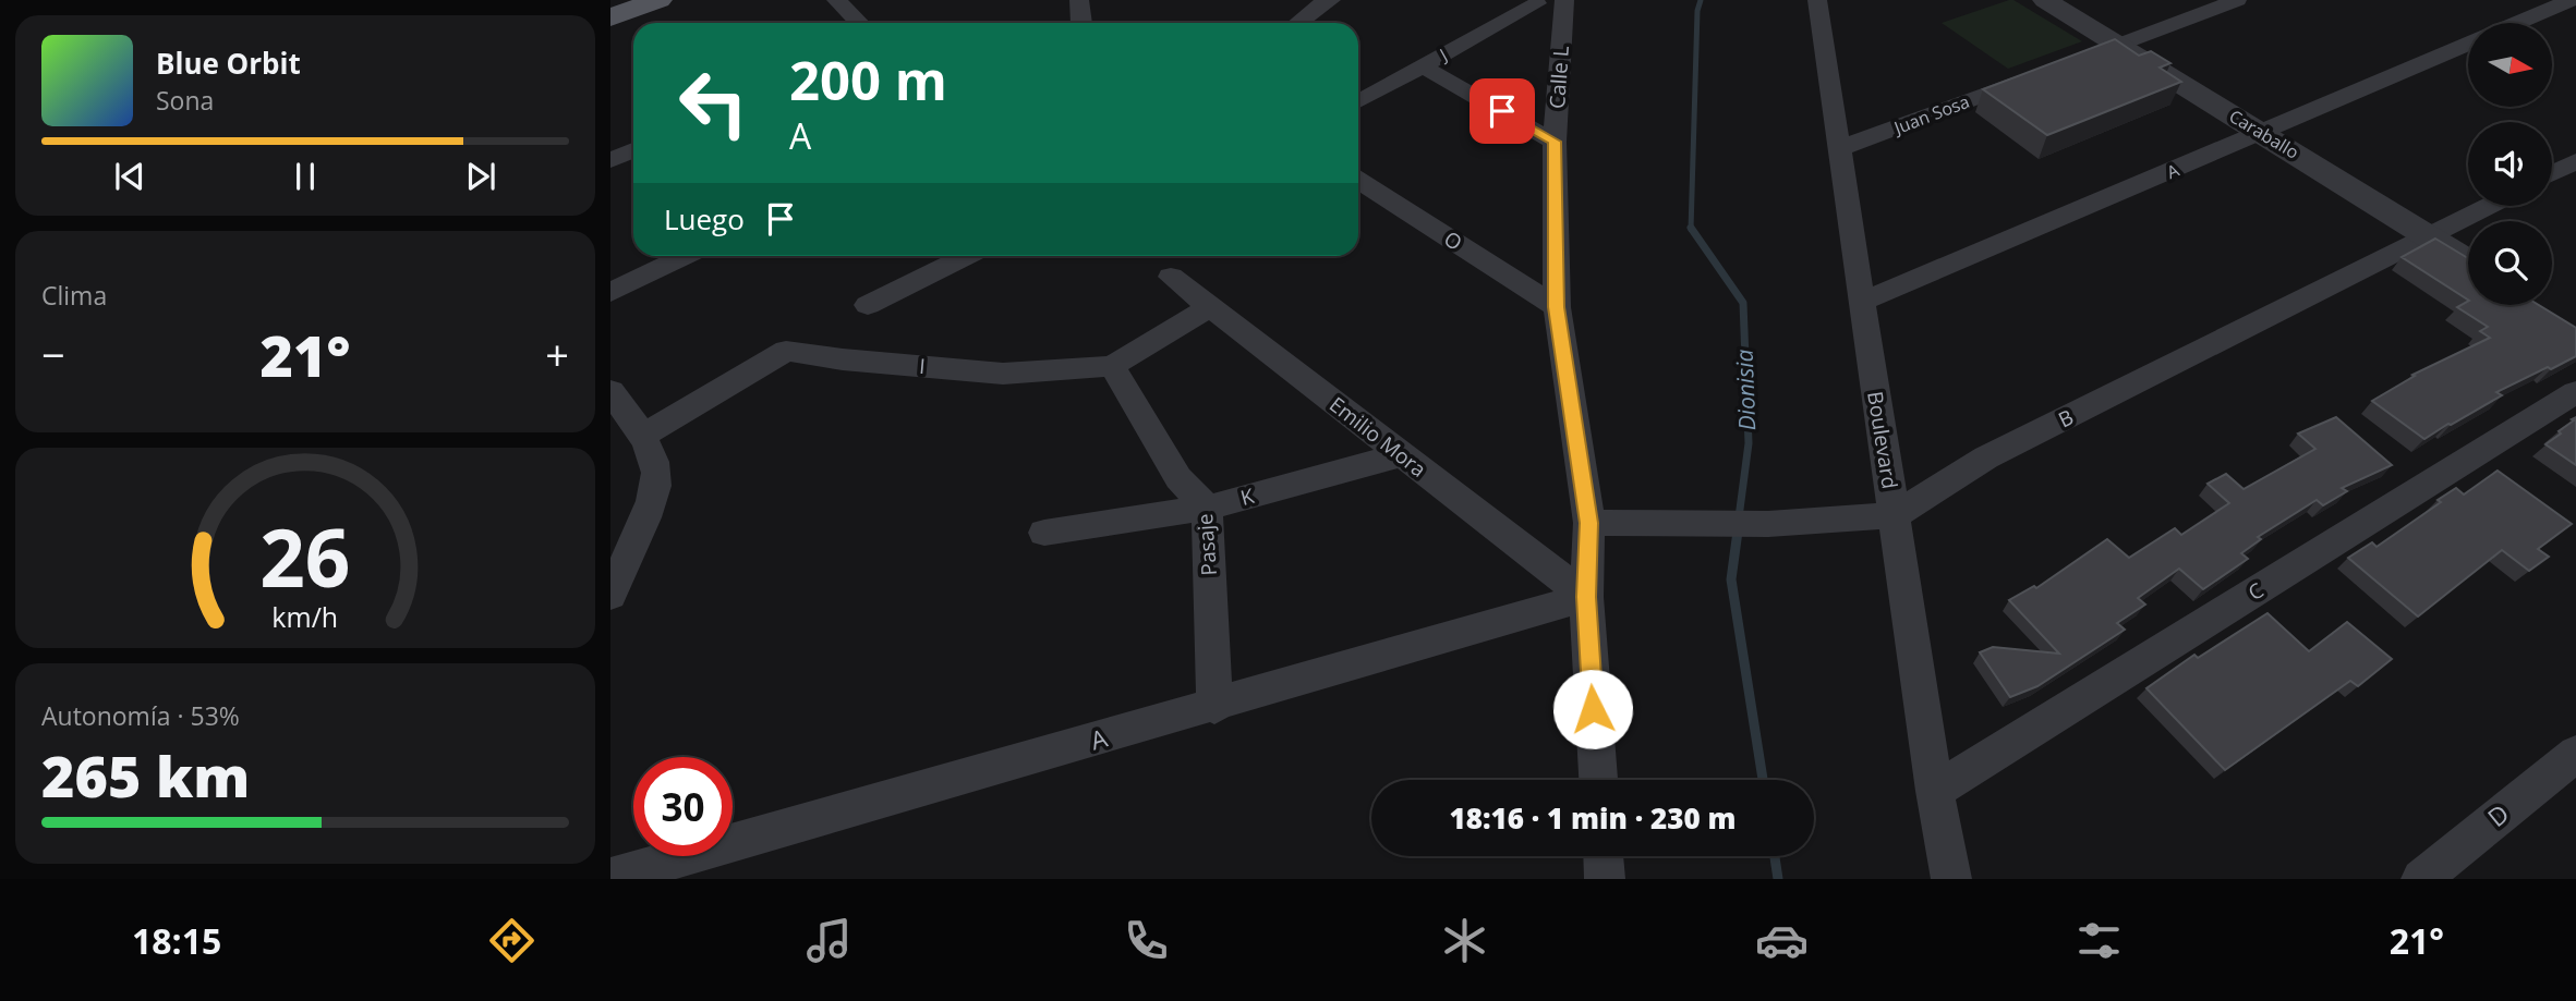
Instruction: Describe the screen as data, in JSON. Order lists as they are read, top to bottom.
{
  "streets": {
    "street": [
      "J",
      "Calle L",
      "Juan Sosa",
      "Caraballo",
      "A",
      "O",
      "I",
      "B",
      "Emilio Mora",
      "Boulevard",
      "K",
      "Pasaje",
      "C",
      "D"
    ]
  },
  "crossings": [
    ["J", "Calle L"],
    ["Calle L", "A"],
    ["Calle L", "O"],
    ["Calle L", "B"],
    ["Calle L", "Emilio Mora"],
    ["Juan Sosa", "Boulevard"],
    ["Caraballo", "A"],
    ["Caraballo", "B"],
    ["A", "Emilio Mora"],
    ["A", "Boulevard"],
    ["A", "Pasaje"],
    ["I", "Emilio Mora"],
    ["I", "Pasaje"],
    ["B", "Boulevard"],
    ["Emilio Mora", "K"],
    ["Boulevard", "C"],
    ["K", "Pasaje"]
  ],
  "water": ["Dionisia"],
  "north": "right",
  "page": {
    "turn": ["200 m", "A"],
    "song": ["Blue Orbit", "Sona"],
    "then": "Luego",
    "tile": [
      "Clima",
      ["Autonomía · 53%", "265 km"]
    ],
    "heat": ["−", "21°", "+"],
    "limit": "30",
    "trip": "18:16 · 1 min · 230 m",
    "tabs": ["18:15", "21°"],
    "gauge": ["26", "km/h"]
  }
}
